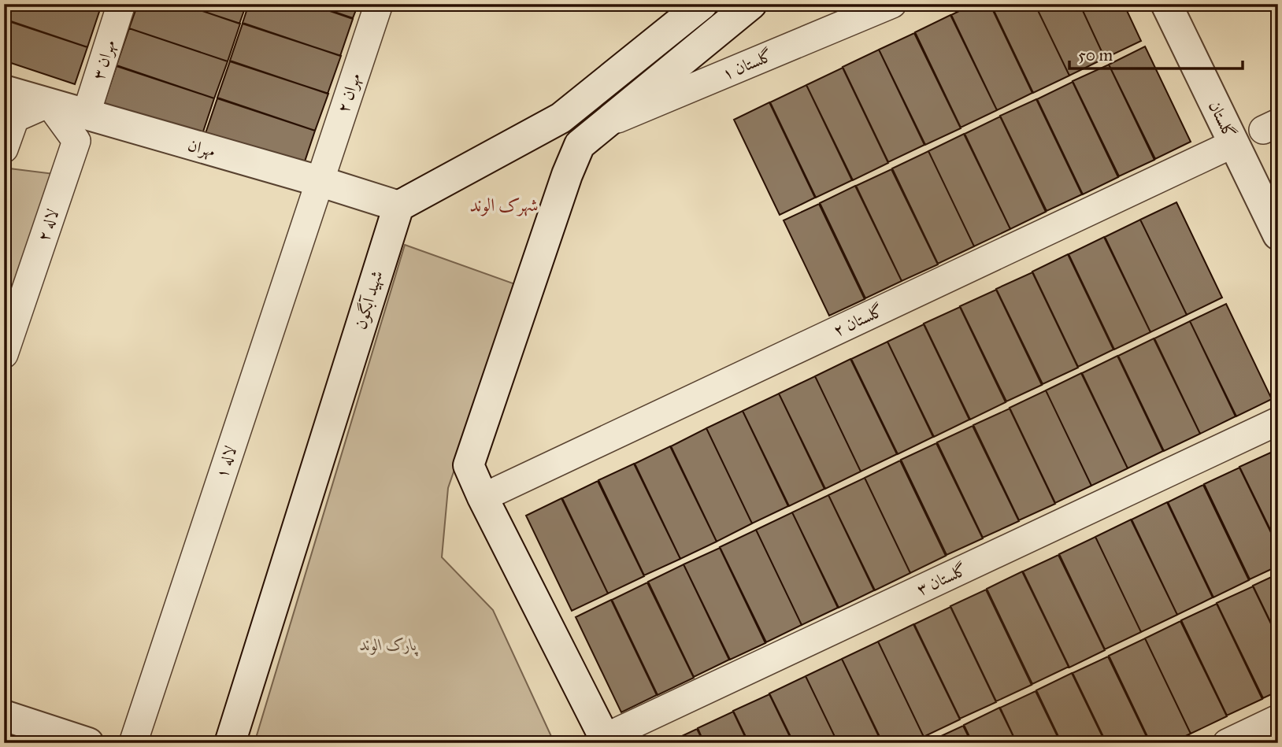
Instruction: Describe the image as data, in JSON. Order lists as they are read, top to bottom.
{
  "streets": {
    "main road": ["گلستان", "مهران", "شهید آبگون"],
    "street": [
      "مهران ۳",
      "گلستان ۱",
      "مهران ۲",
      "لاله ۲",
      "گلستان ۲",
      "لاله ۱",
      "گلستان ۳"
    ]
  },
  "crossings": [
    ["مهران ۳", "مهران"],
    ["مهران ۲", "مهران"],
    ["مهران ۲", "لاله ۱"],
    ["گلستان", "گلستان ۲"],
    ["مهران", "لاله ۲"],
    ["مهران", "شهید آبگون"],
    ["مهران", "لاله ۱"]
  ],
  "districts": ["شهرک الوند"],
  "parks": ["پارک الوند"],
  "scale_bar": "50 m"
}
